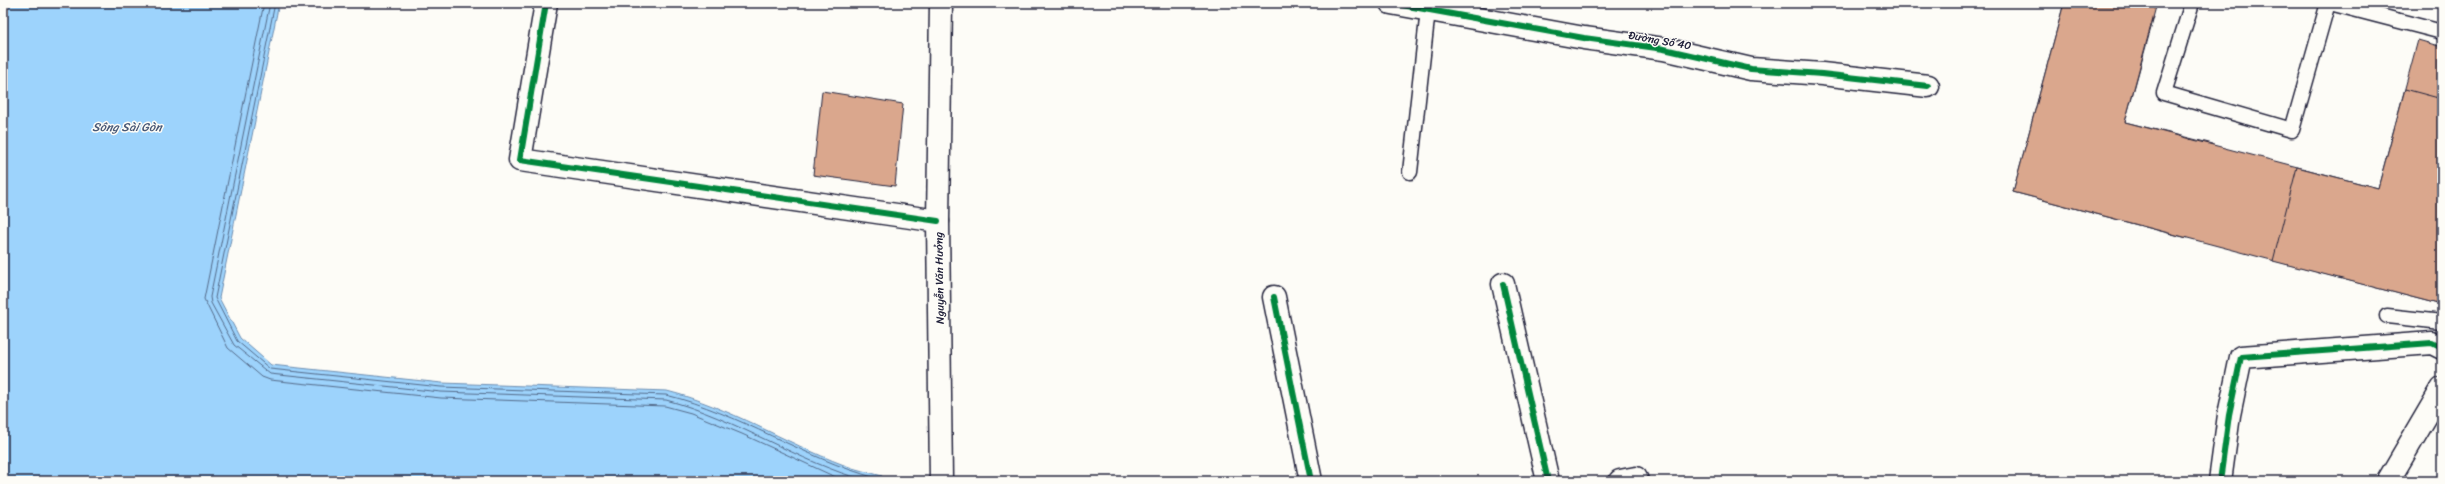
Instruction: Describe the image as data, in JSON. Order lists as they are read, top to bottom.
{
  "streets": {
    "street": ["Đường Số 40", "Nguyễn Văn Hưởng"]
  },
  "water": ["Sông Sài Gòn"]
}
